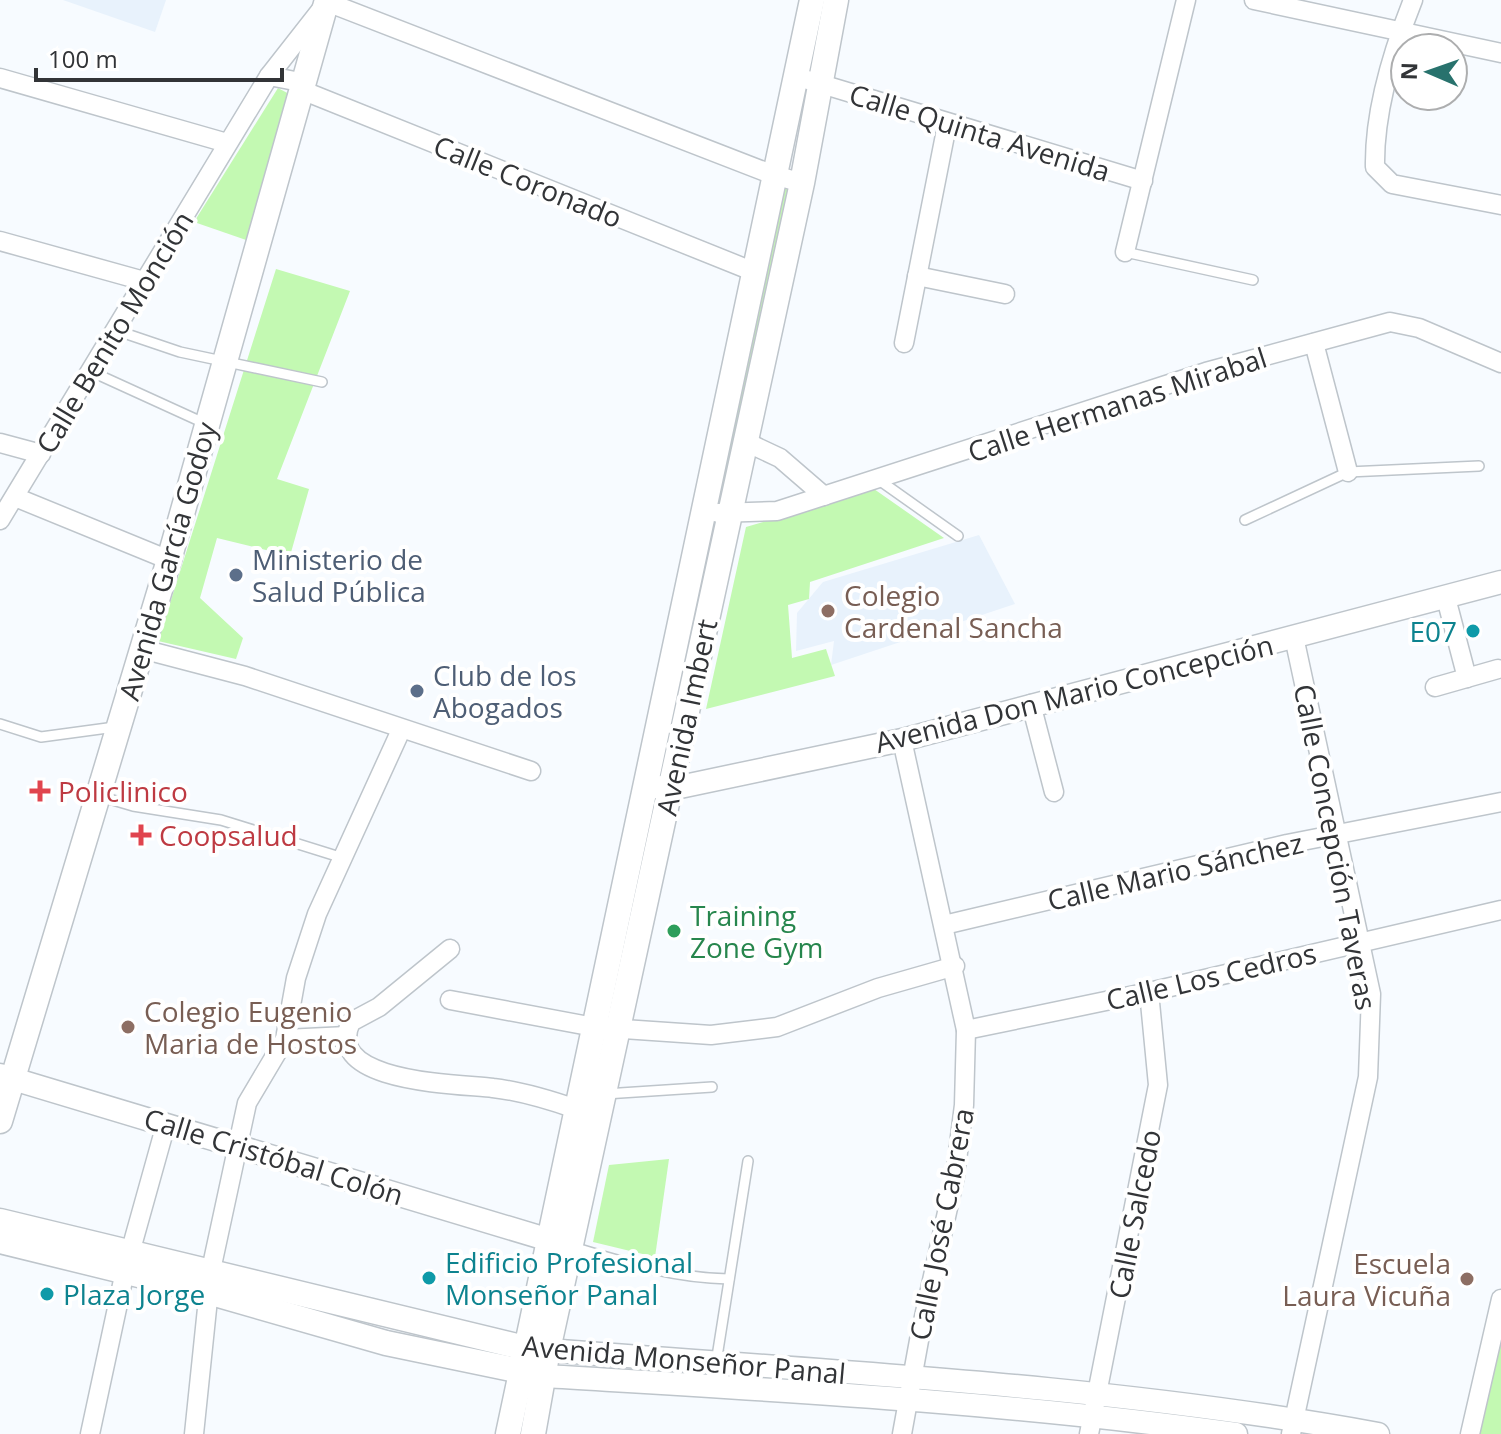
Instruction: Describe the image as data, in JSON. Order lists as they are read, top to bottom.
{
  "streets": {
    "main road": ["Avenida García Godoy", "Avenida Imbert", "Avenida Monseñor Panal"],
    "street": [
      "Calle Quinta Avenida",
      "Calle Coronado",
      "Calle Benito Monción",
      "Calle Hermanas Mirabal",
      "Avenida Don Mario Concepción",
      "Calle Concepción Taveras",
      "Calle Mario Sánchez",
      "Calle Los Cedros",
      "Calle Cristóbal Colón",
      "Calle Salcedo",
      "Calle José Cabrera"
    ]
  },
  "crossings": [
    ["Calle Quinta Avenida", "Avenida Imbert"],
    ["Calle Coronado", "Calle Benito Monción"],
    ["Calle Coronado", "Avenida García Godoy"],
    ["Calle Coronado", "Avenida Imbert"],
    ["Calle Benito Monción", "Avenida García Godoy"],
    ["Calle Hermanas Mirabal", "Avenida Imbert"],
    ["Avenida García Godoy", "Calle Cristóbal Colón"],
    ["Avenida Don Mario Concepción", "Avenida Imbert"],
    ["Avenida Don Mario Concepción", "Calle Concepción Taveras"],
    ["Avenida Don Mario Concepción", "Calle José Cabrera"],
    ["Avenida Imbert", "Calle Cristóbal Colón"],
    ["Avenida Imbert", "Avenida Monseñor Panal"],
    ["Calle Concepción Taveras", "Calle Mario Sánchez"],
    ["Calle Concepción Taveras", "Calle Los Cedros"],
    ["Calle Concepción Taveras", "Avenida Monseñor Panal"],
    ["Calle Mario Sánchez", "Calle José Cabrera"],
    ["Calle Los Cedros", "Calle Salcedo"],
    ["Calle Los Cedros", "Calle José Cabrera"],
    ["Calle Salcedo", "Avenida Monseñor Panal"],
    ["Calle José Cabrera", "Avenida Monseñor Panal"]
  ],
  "places": {
    "other": [
      "Ministerio de Salud Pública",
      "Colegio Cardenal Sancha",
      "E07",
      "Club de los Abogados",
      "Training Zone Gym",
      "Colegio Eugenio Maria de Hostos",
      "Edificio Profesional Monseñor Panal",
      "Escuela Laura Vicuña",
      "Plaza Jorge"
    ],
    "health": ["Policlinico", "Coopsalud"]
  },
  "scale_bar": "100 m",
  "north": "left"
}
